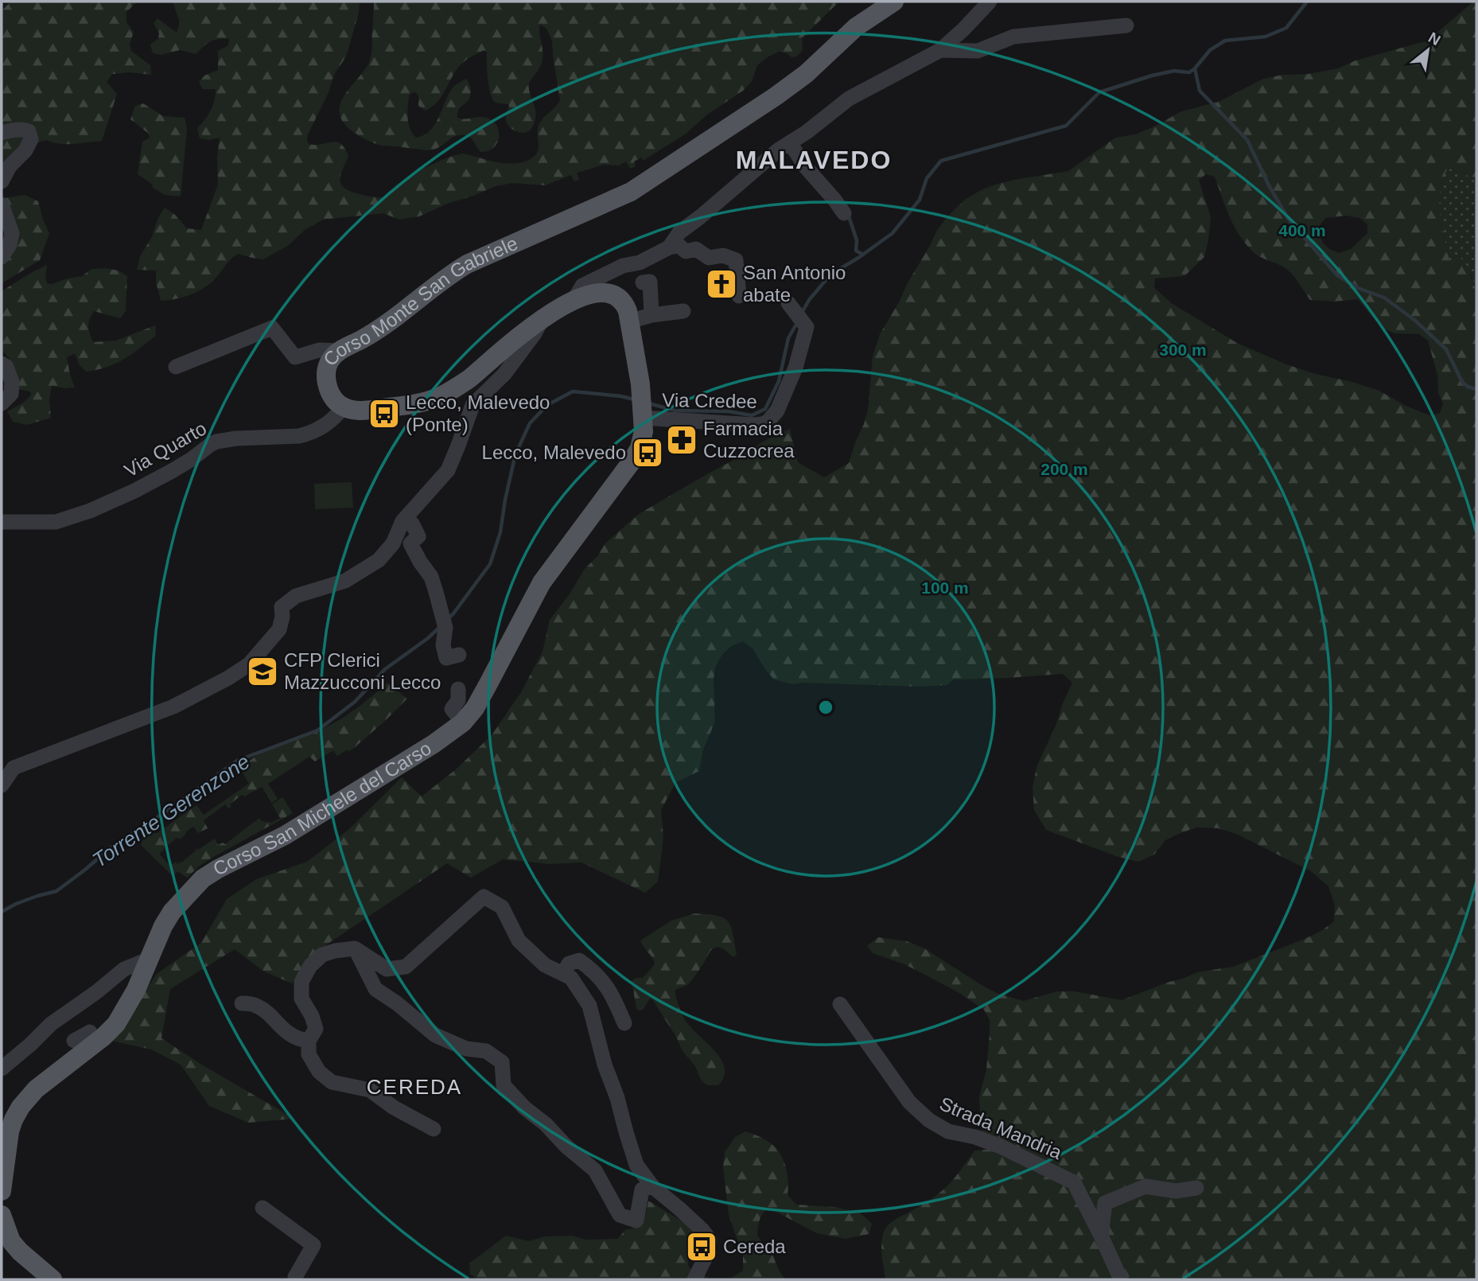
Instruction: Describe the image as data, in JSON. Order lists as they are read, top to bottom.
{
  "streets": {
    "main road": ["Corso Monte San Gabriele", "Corso San Michele del Carso"],
    "street": ["Via Credee", "Via Quarto", "Strada Mandria"]
  },
  "crossings": [
    ["Corso Monte San Gabriele", "Via Credee"],
    ["Corso Monte San Gabriele", "Via Quarto"],
    ["Corso Monte San Gabriele", "Corso San Michele del Carso"],
    ["Via Credee", "Corso San Michele del Carso"]
  ],
  "districts": ["MALAVEDO", "CEREDA"],
  "water": ["Torrente Gerenzone"],
  "places": {
    "church": ["San Antonio abate"],
    "bus stop": ["Lecco, Malevedo (Ponte)", "Lecco, Malevedo", "Cereda"],
    "pharmacy": ["Farmacia Cuzzocrea"],
    "school or university": ["CFP Clerici Mazzucconi Lecco"]
  },
  "north": "top right",
  "rings": [
    "400 m",
    "300 m",
    "200 m",
    "100 m"
  ]
}
